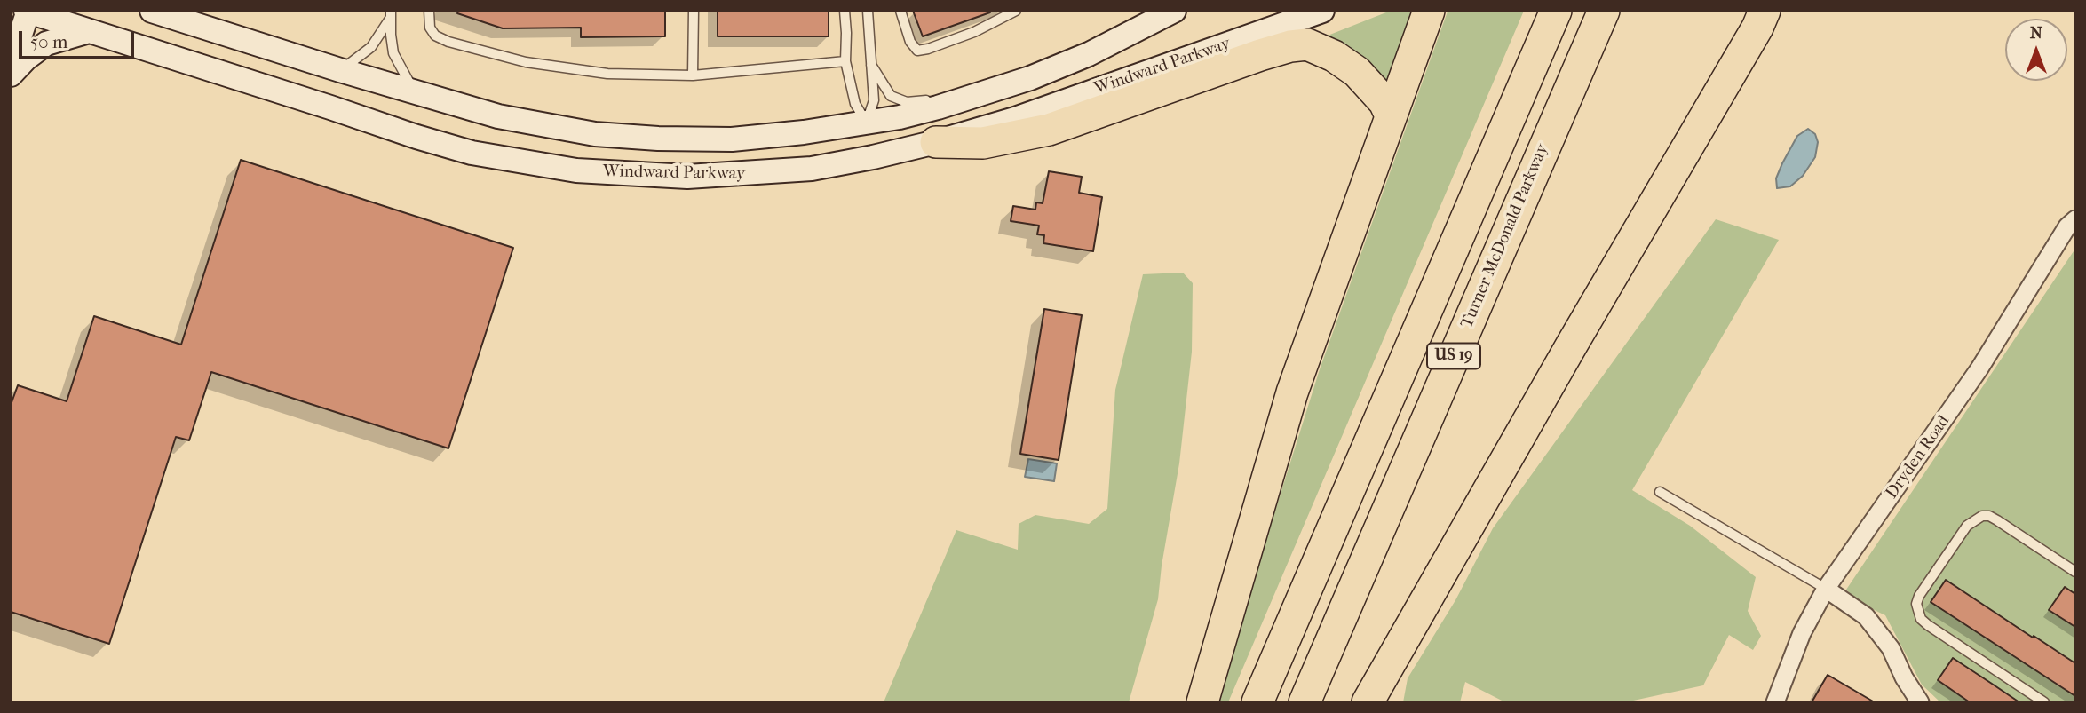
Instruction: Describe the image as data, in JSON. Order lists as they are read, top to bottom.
{
  "streets": {
    "highway": ["Turner McDonald Parkway", "US 19"],
    "main road": ["Windward Parkway"],
    "street": ["Dryden Road"]
  },
  "scale_bar": "50 m",
  "north": "top"
}
